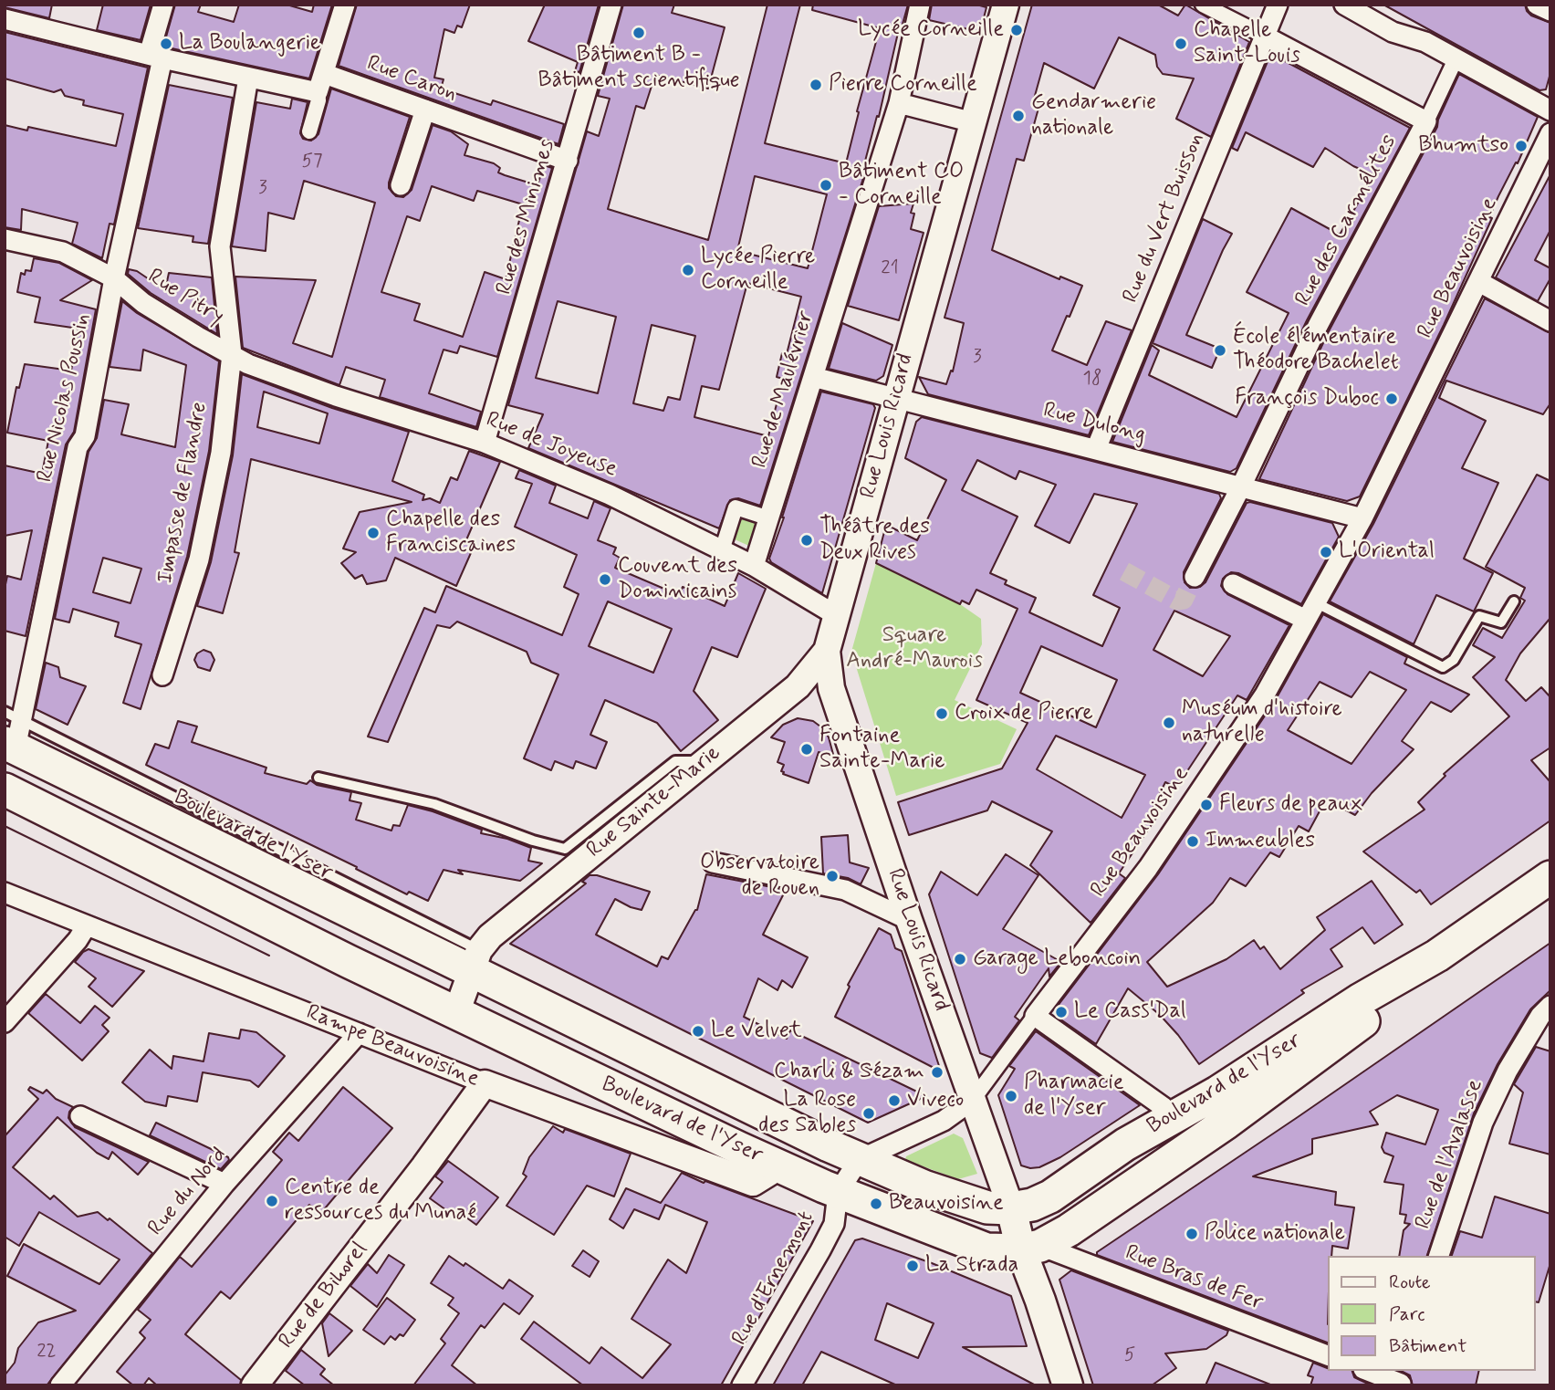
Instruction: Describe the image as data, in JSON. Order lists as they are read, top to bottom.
{
  "streets": {
    "main road": ["Boulevard de l'Yser"],
    "street": [
      "Rue Caron",
      "Rue des Minimes",
      "Rue du Vert Buisson",
      "Rue des Carmélites",
      "Rue Beauvoisine",
      "Rue Pitry",
      "Rue de Maulévrier",
      "Rue Nicolas Poussin",
      "Rue Dulong",
      "Rue Louis Ricard",
      "Rue de Joyeuse",
      "Impasse de Flandre",
      "Rue Sainte-Marie",
      "Rampe Beauvoisine",
      "Rue de l'Avalasse",
      "Rue du Nord",
      "Rue d'Ernemont",
      "Rue Bras de Fer",
      "Rue de Bihorel"
    ]
  },
  "crossings": [
    ["Rue Caron", "Rue des Minimes"],
    ["Rue Caron", "Rue Nicolas Poussin"],
    ["Rue Caron", "Impasse de Flandre"],
    ["Rue des Minimes", "Rue de Joyeuse"],
    ["Rue du Vert Buisson", "Rue Dulong"],
    ["Rue des Carmélites", "Rue Dulong"],
    ["Rue Beauvoisine", "Rue Dulong"],
    ["Rue Beauvoisine", "Rue Louis Ricard"],
    ["Rue Pitry", "Rue Nicolas Poussin"],
    ["Rue Pitry", "Rue de Joyeuse"],
    ["Rue Pitry", "Impasse de Flandre"],
    ["Rue de Maulévrier", "Rue Dulong"],
    ["Rue de Maulévrier", "Rue de Joyeuse"],
    ["Rue Nicolas Poussin", "Boulevard de l'Yser"],
    ["Rue Dulong", "Rue Louis Ricard"],
    ["Rue Louis Ricard", "Rue de Joyeuse"],
    ["Rue Louis Ricard", "Rue Sainte-Marie"],
    ["Rue Louis Ricard", "Boulevard de l'Yser"],
    ["Rue de Joyeuse", "Impasse de Flandre"],
    ["Rue Sainte-Marie", "Boulevard de l'Yser"],
    ["Boulevard de l'Yser", "Rampe Beauvoisine"],
    ["Boulevard de l'Yser", "Rue d'Ernemont"],
    ["Boulevard de l'Yser", "Rue Bras de Fer"],
    ["Rampe Beauvoisine", "Rue du Nord"],
    ["Rampe Beauvoisine", "Rue de Bihorel"]
  ],
  "parks": ["Square André-Maurois"],
  "places": [
    "Lycée Corneille",
    "Bâtiment B - Bâtiment scientifique",
    "La Boulangerie",
    "Chapelle Saint-Louis",
    "Pierre Corneille",
    "Gendarmerie nationale",
    "Bhumtso",
    "Bâtiment CO - Corneille",
    "Lycée Pierre Corneille",
    "École élémentaire Théodore Bachelet",
    "François Duboc",
    "Chapelle des Franciscaines",
    "Théâtre des Deux Rives",
    "L'Oriental",
    "Couvent des Dominicains",
    "Croix de Pierre",
    "Muséum d'histoire naturelle",
    "Fontaine Sainte-Marie",
    "Fleurs de peaux",
    "Immeubles",
    "Observatoire de Rouen",
    "Garage Leboncoin",
    "Le Cass'Dal",
    "Le Velvet",
    "Charli & Sézam",
    "Pharmacie de l'Yser",
    "Viveco",
    "La Rose des Sables",
    "Centre de ressources du Munaé",
    "Beauvoisine",
    "Police nationale",
    "La Strada"
  ],
  "house_numbers": [
    "57",
    "3",
    "21",
    "3",
    "18",
    "22",
    "5"
  ],
  "legend": ["Route", "Parc", "Bâtiment"]
}
